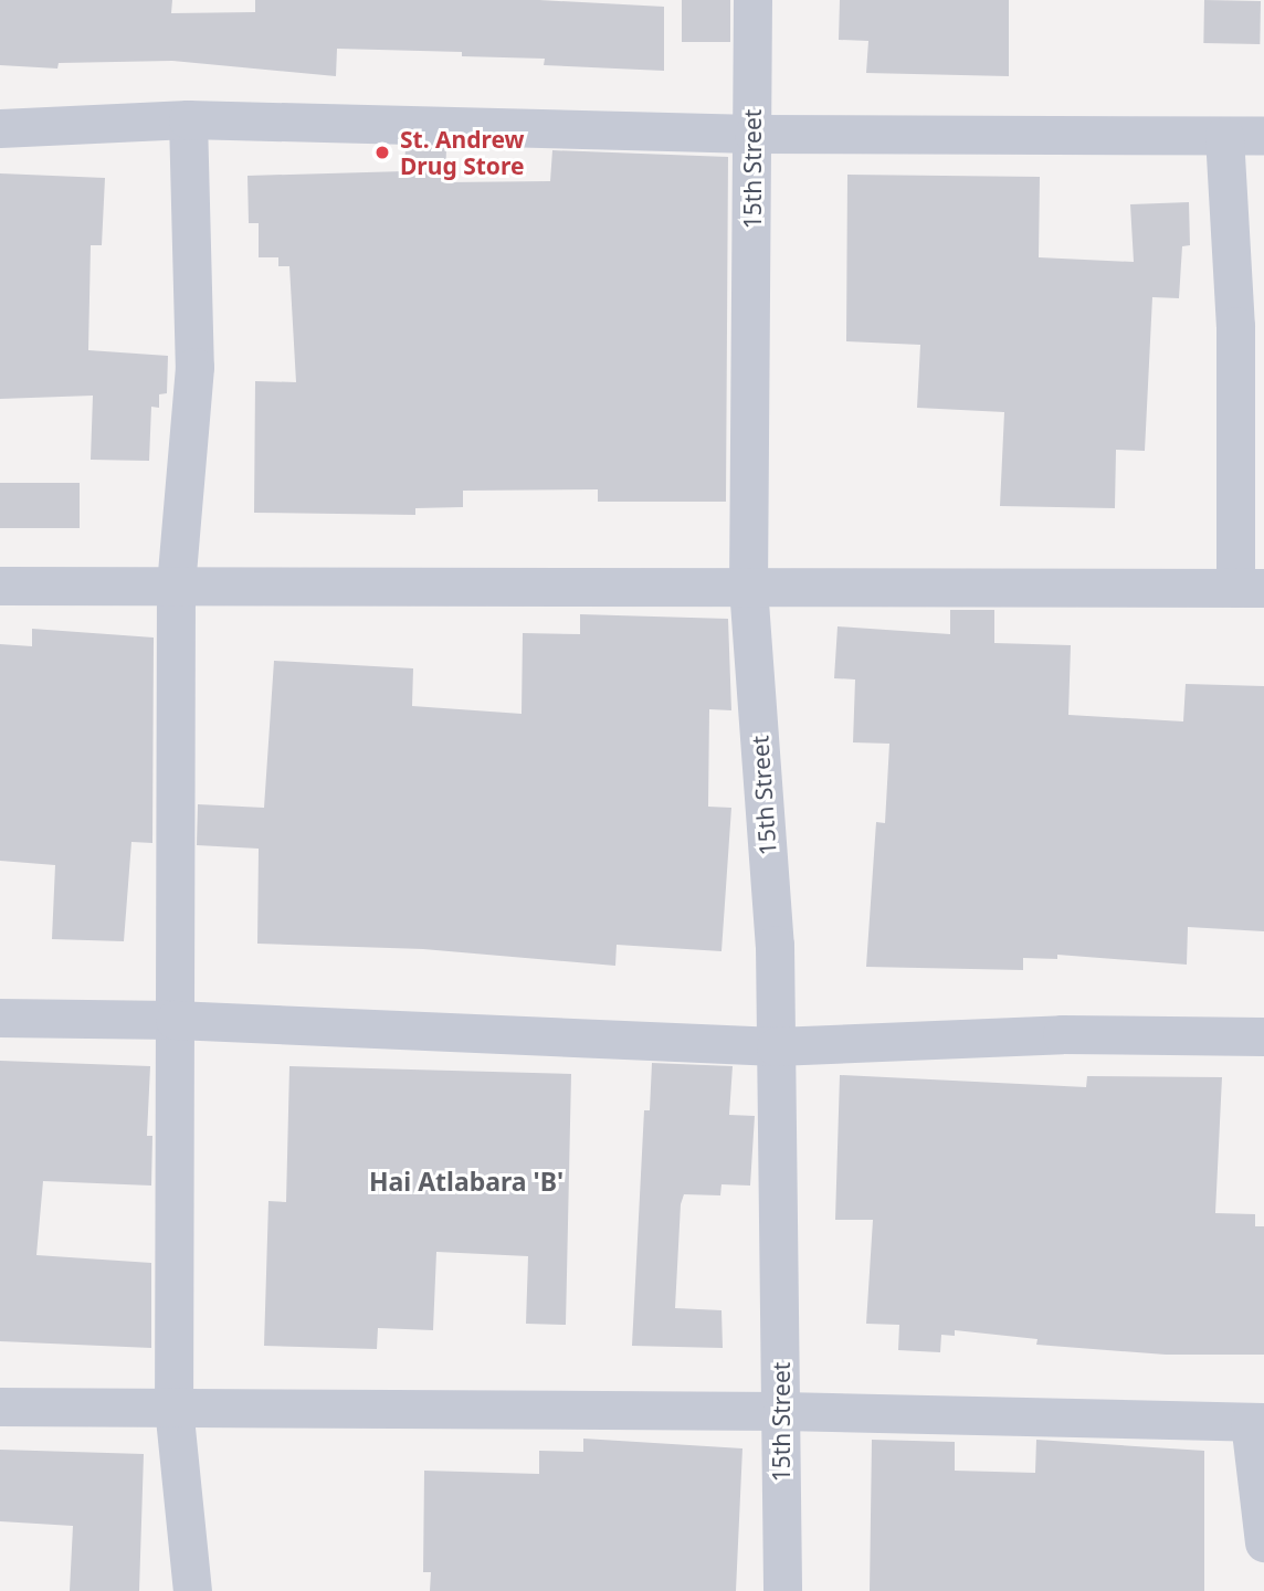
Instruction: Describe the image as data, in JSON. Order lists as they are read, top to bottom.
{
  "streets": {
    "street": ["15th Street"]
  },
  "districts": ["Hai Atlabara 'B'"],
  "places": ["St. Andrew Drug Store"]
}
